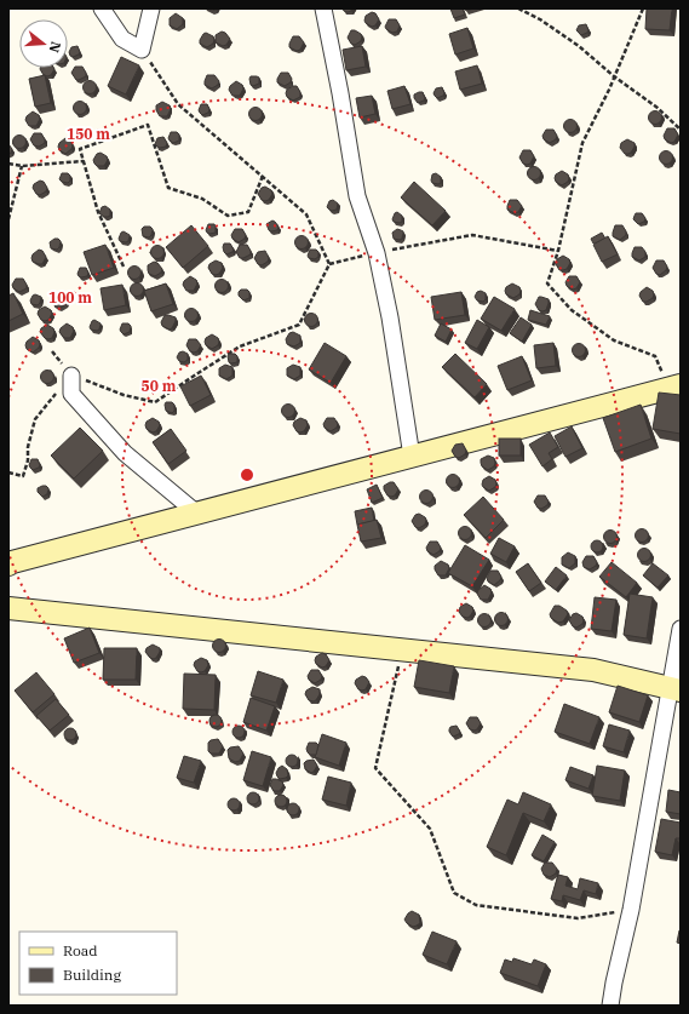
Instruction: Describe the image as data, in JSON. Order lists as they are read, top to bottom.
{
  "legend": ["Road", "Building"],
  "north": "right",
  "rings": ["150 m", "100 m", "50 m"]
}
